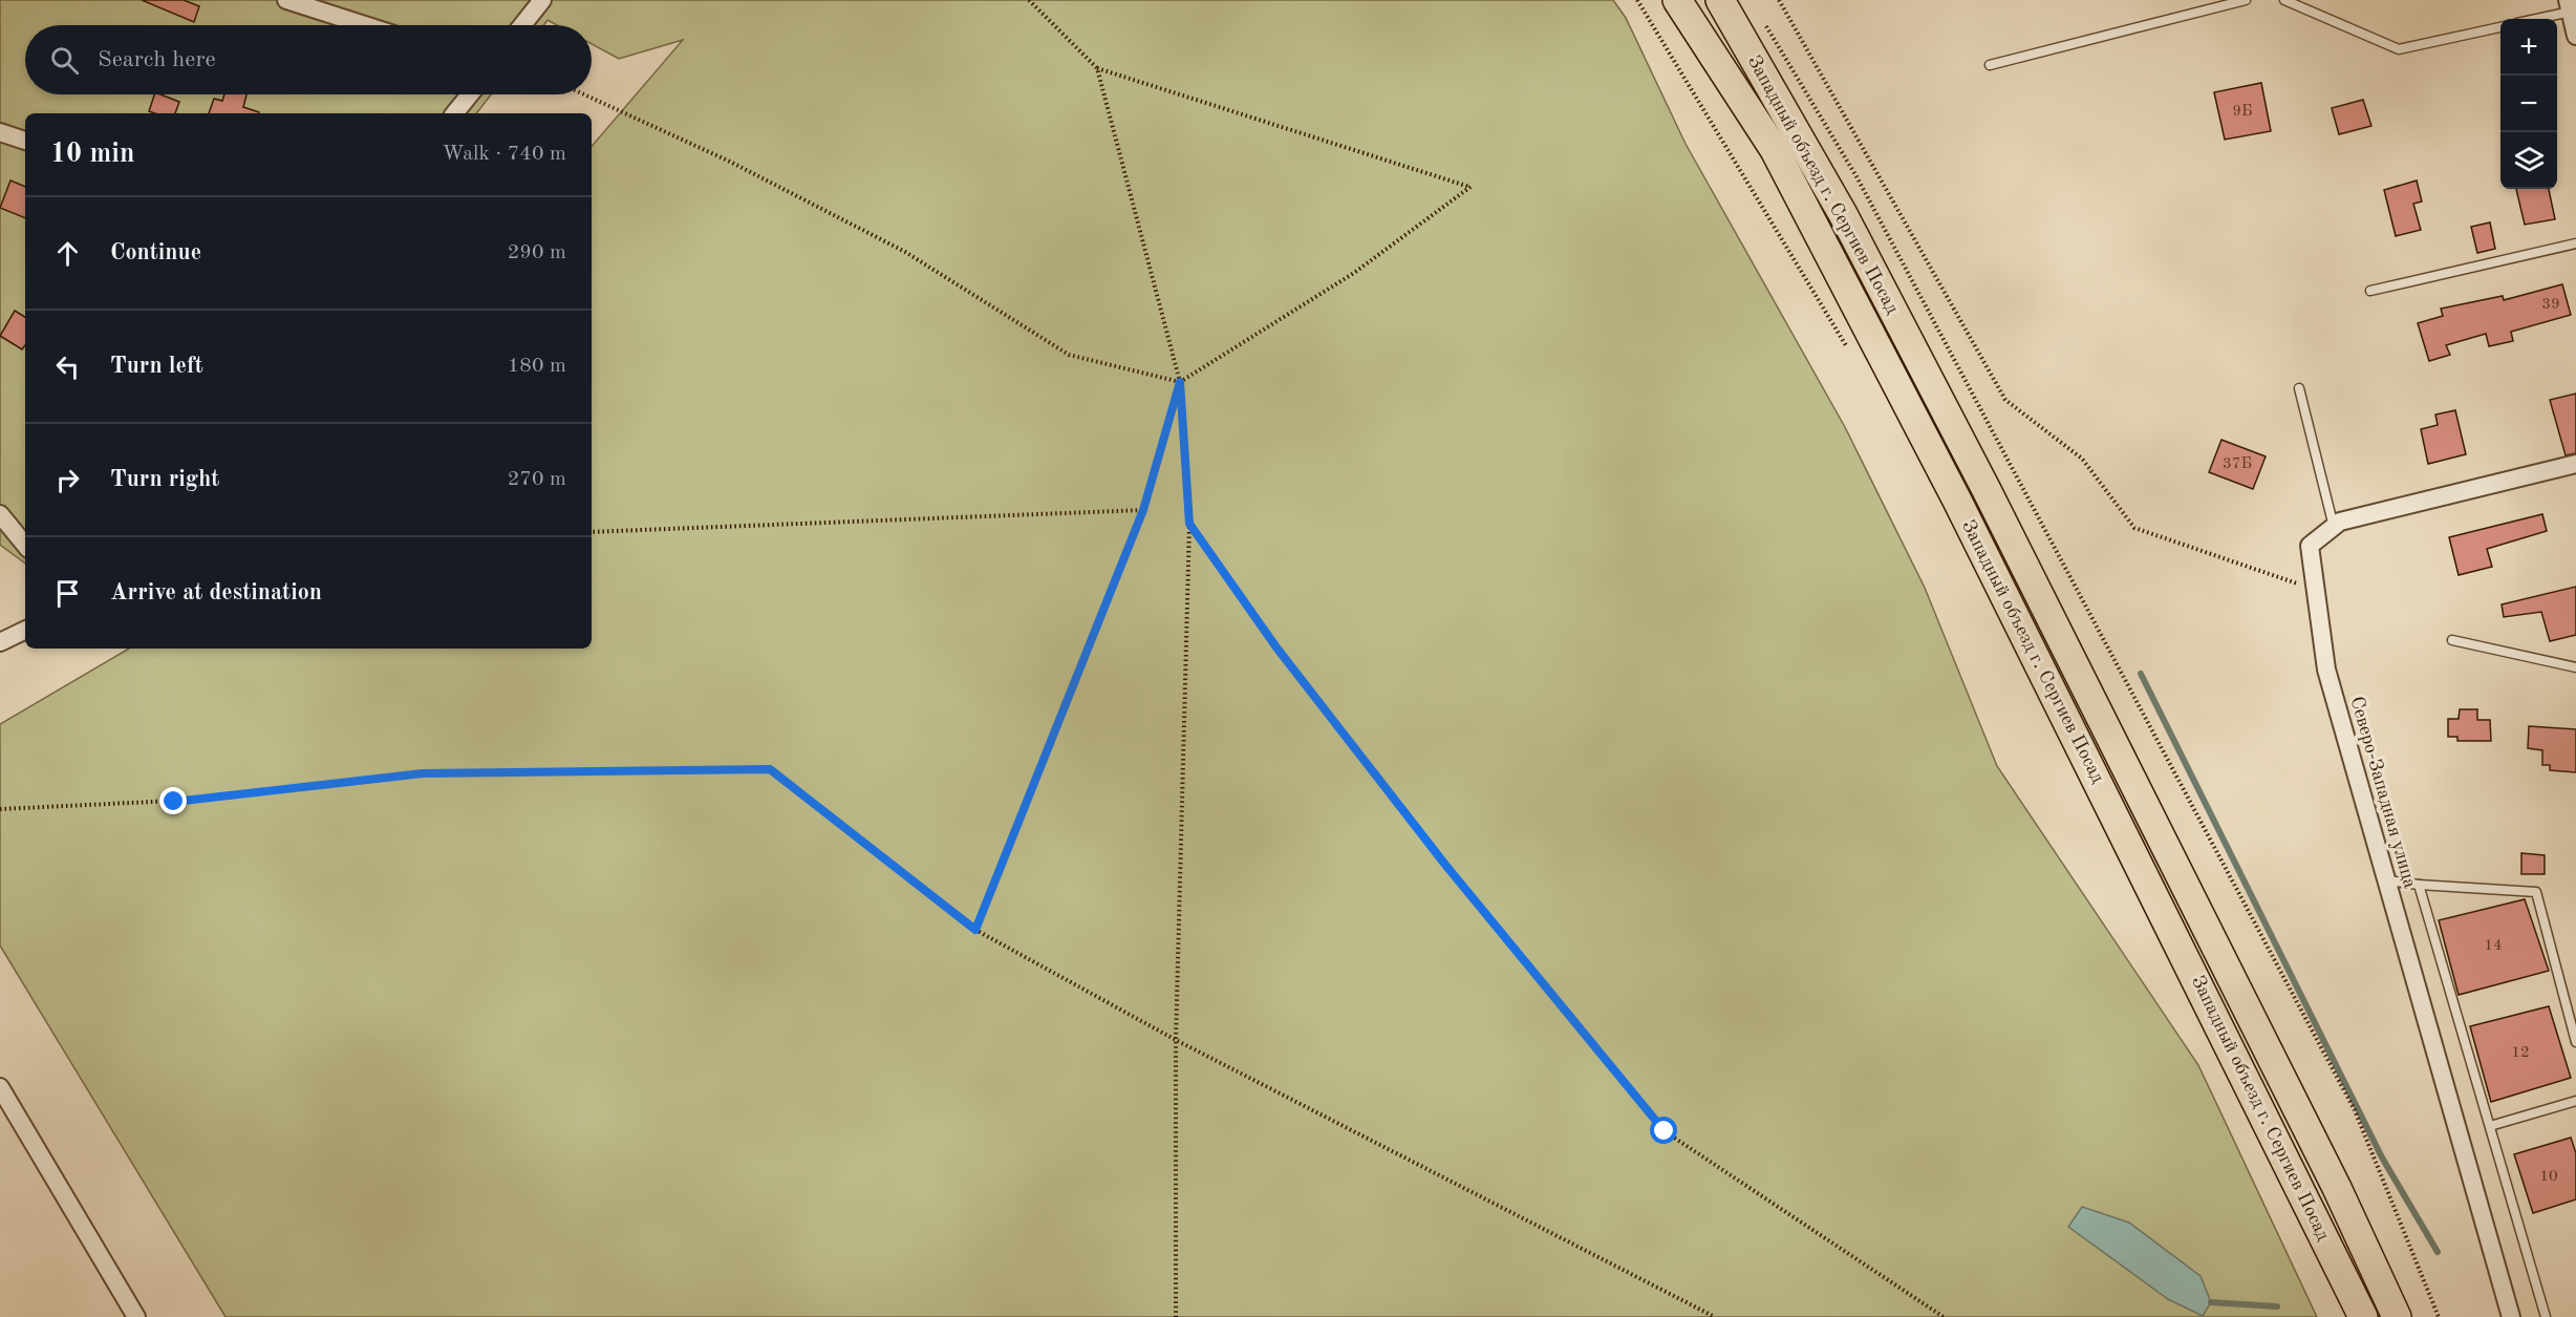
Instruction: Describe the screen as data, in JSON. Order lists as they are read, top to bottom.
{
  "streets": {
    "main road": ["Западный объезд г. Сергиев Посад"],
    "street": ["Северо-Западная улица"]
  },
  "house_numbers": [
    "9Б",
    "39",
    "37Б",
    "14",
    "12",
    "10"
  ],
  "page": {
    "map_buttons": ["+", "−"],
    "search": "Search here",
    "heading": ["10 min", "Walk · 740 m"],
    "list": [
      ["Continue", "290 m"],
      ["Turn left", "180 m"],
      ["Turn right", "270 m"],
      "Arrive at destination"
    ]
  }
}
